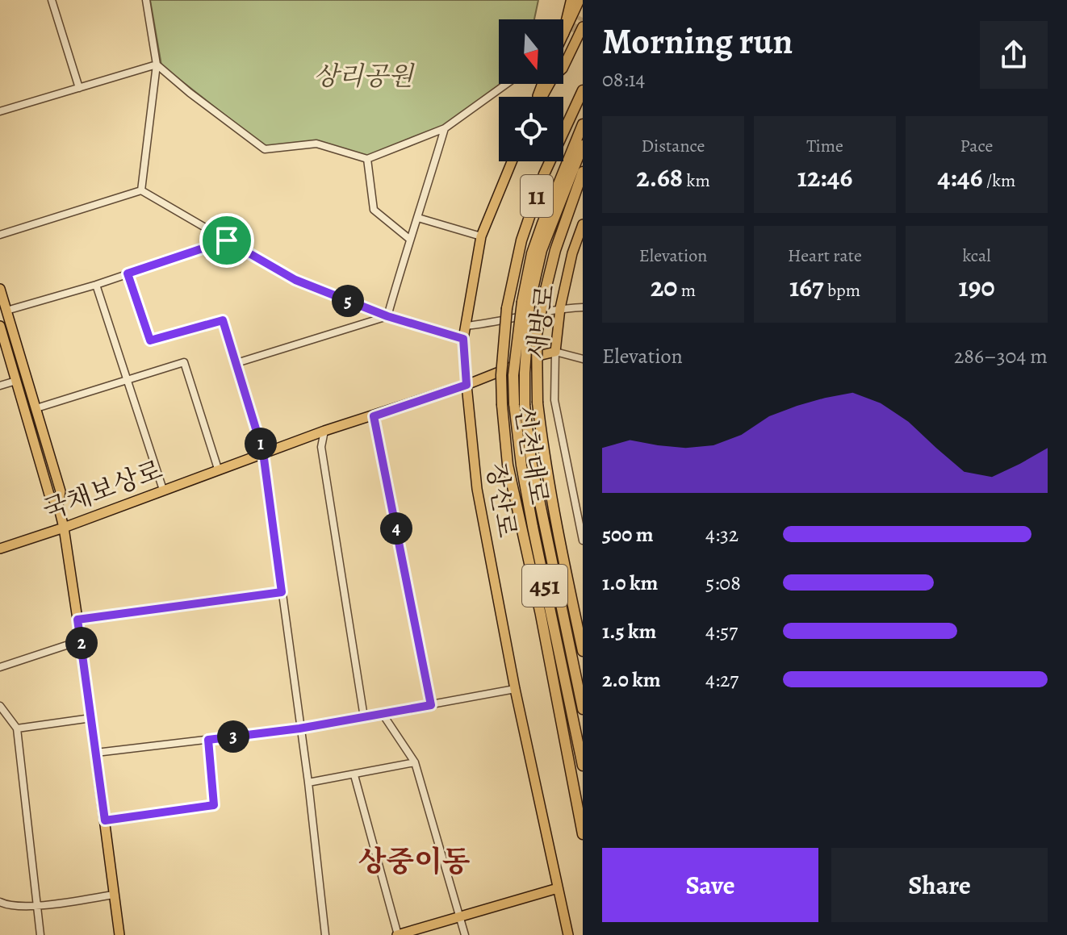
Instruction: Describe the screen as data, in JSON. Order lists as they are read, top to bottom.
{
  "streets": {
    "highway": ["11", "신천대로", "451"],
    "main road": ["새방로", "국채보상로", "장산로"]
  },
  "crossings": [
    ["새방로", "국채보상로"],
    ["국채보상로", "장산로"]
  ],
  "districts": ["상중이동"],
  "parks": ["상리공원"],
  "north": "bottom",
  "page": {
    "heading": ["Morning run", "08:14"],
    "stats": [
      ["Distance", "2.68 km"],
      ["Time", "12:46"],
      ["Pace", "4:46 /km"],
      ["Elevation", "20 m"],
      ["Heart rate", "167 bpm"],
      ["kcal", "190"]
    ],
    "pins": [
      "5",
      "1",
      "4",
      "2",
      "3"
    ],
    "chart": ["Elevation", "286–304 m"],
    "list": [
      {
        "name": "500 m",
        "note": "4:32"
      },
      {
        "name": "1.0 km",
        "note": "5:08"
      },
      {
        "name": "1.5 km",
        "note": "4:57"
      },
      {
        "name": "2.0 km",
        "note": "4:27"
      }
    ],
    "buttons": ["Save", "Share"]
  }
}
